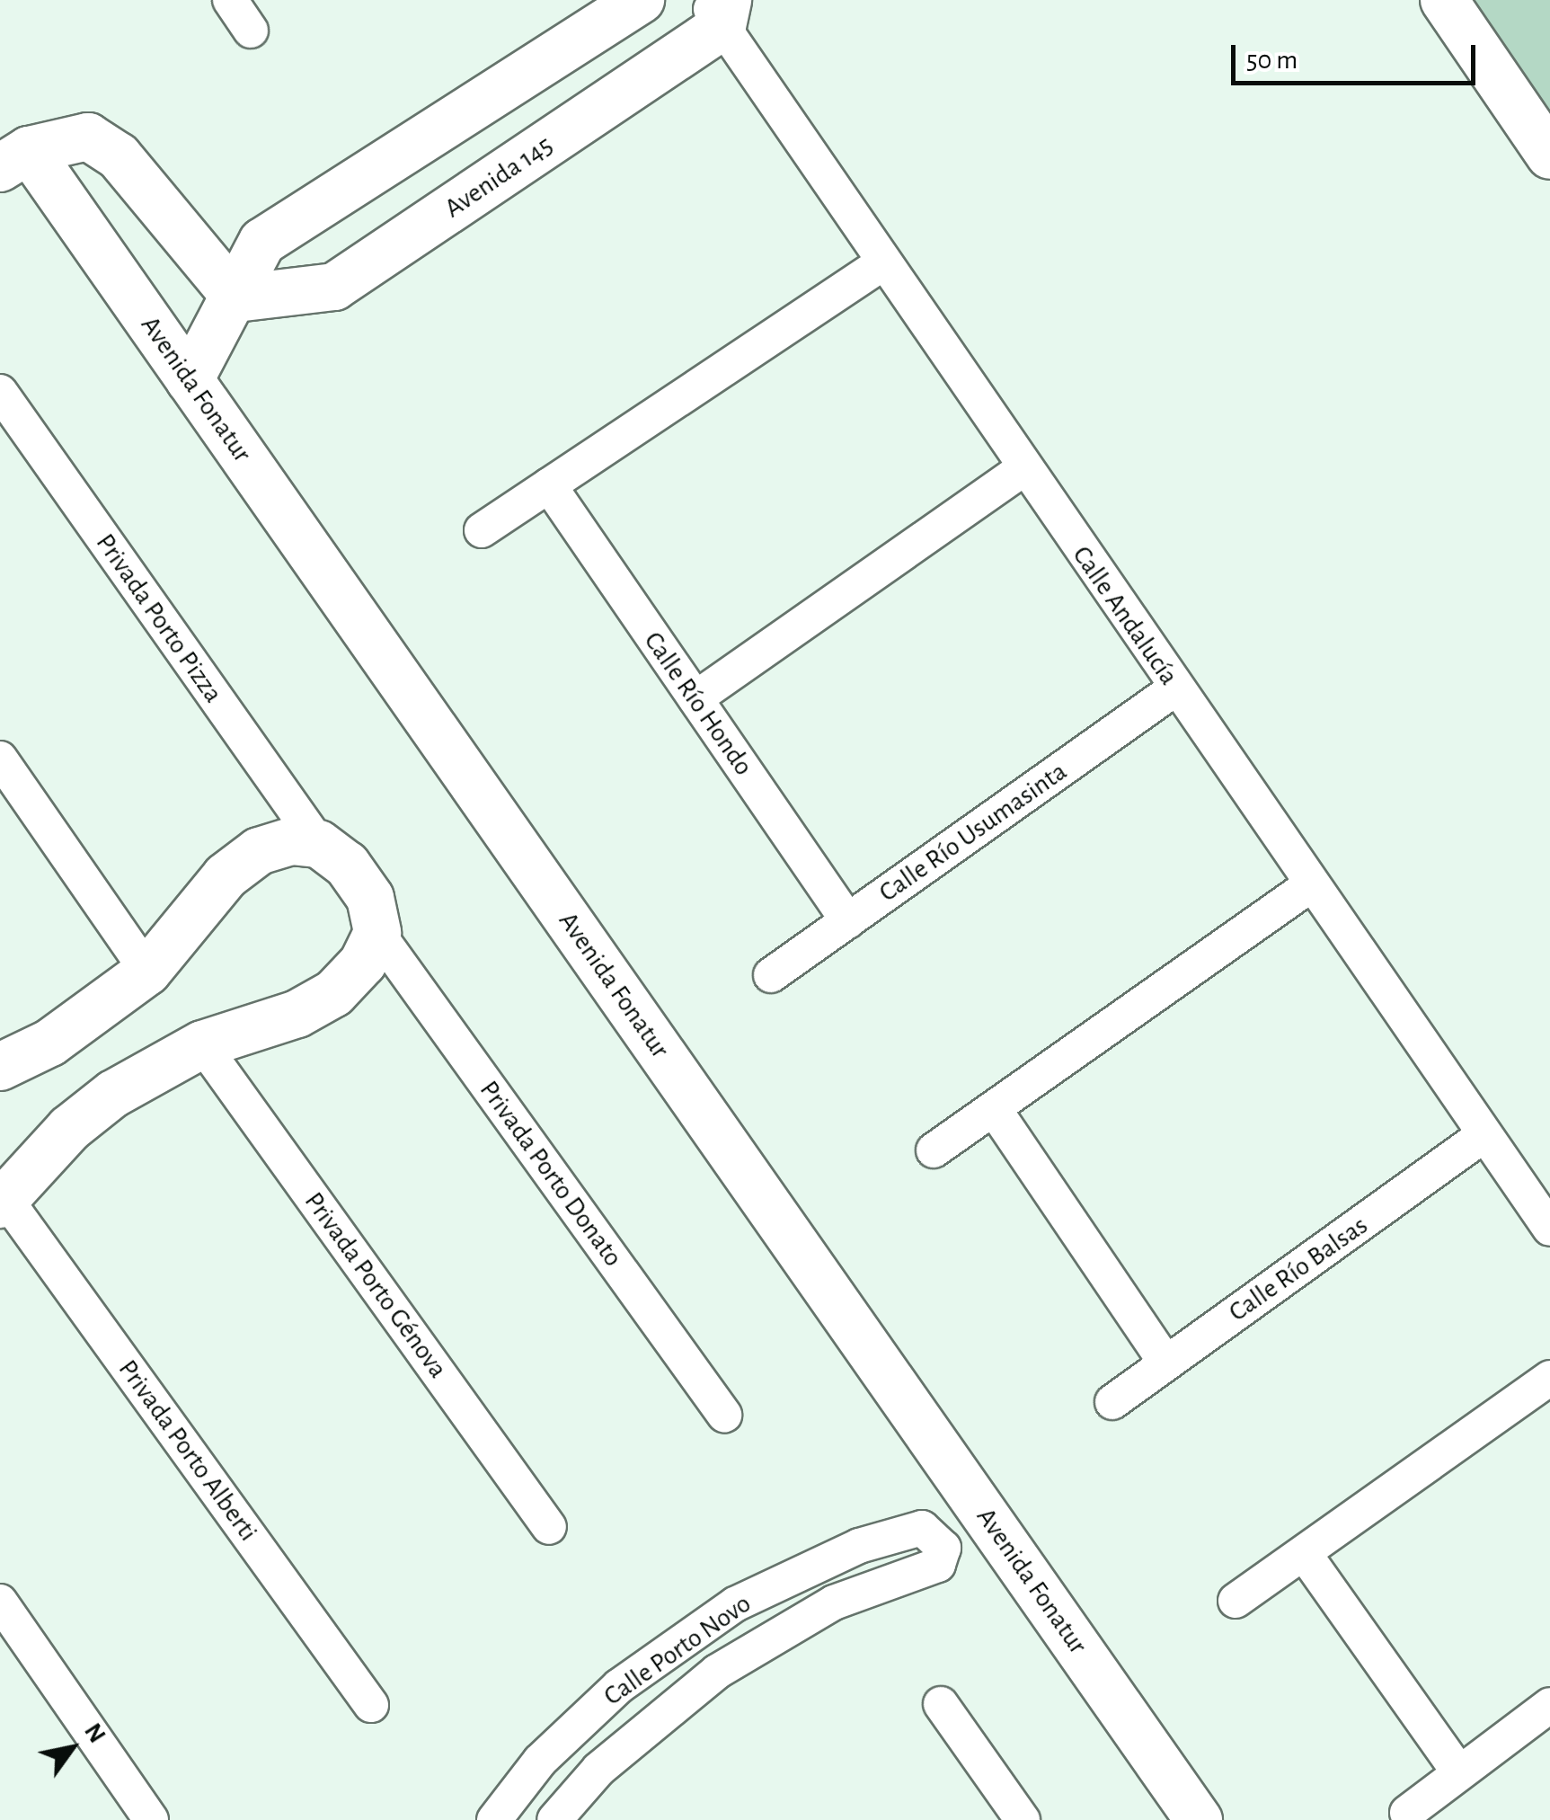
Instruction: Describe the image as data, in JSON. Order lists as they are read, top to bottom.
{
  "streets": {
    "main road": ["Avenida 145", "Avenida Fonatur"],
    "street": [
      "Calle Andalucía",
      "Privada Porto Pizza",
      "Calle Río Hondo",
      "Calle Río Usumasinta",
      "Privada Porto Donato",
      "Calle Río Balsas",
      "Privada Porto Génova",
      "Privada Porto Alberti",
      "Calle Porto Novo"
    ]
  },
  "crossings": [
    ["Avenida 145", "Calle Andalucía"],
    ["Calle Andalucía", "Calle Río Usumasinta"],
    ["Calle Andalucía", "Calle Río Balsas"],
    ["Calle Río Hondo", "Calle Río Usumasinta"]
  ],
  "scale_bar": "50 m",
  "north": "top right"
}
